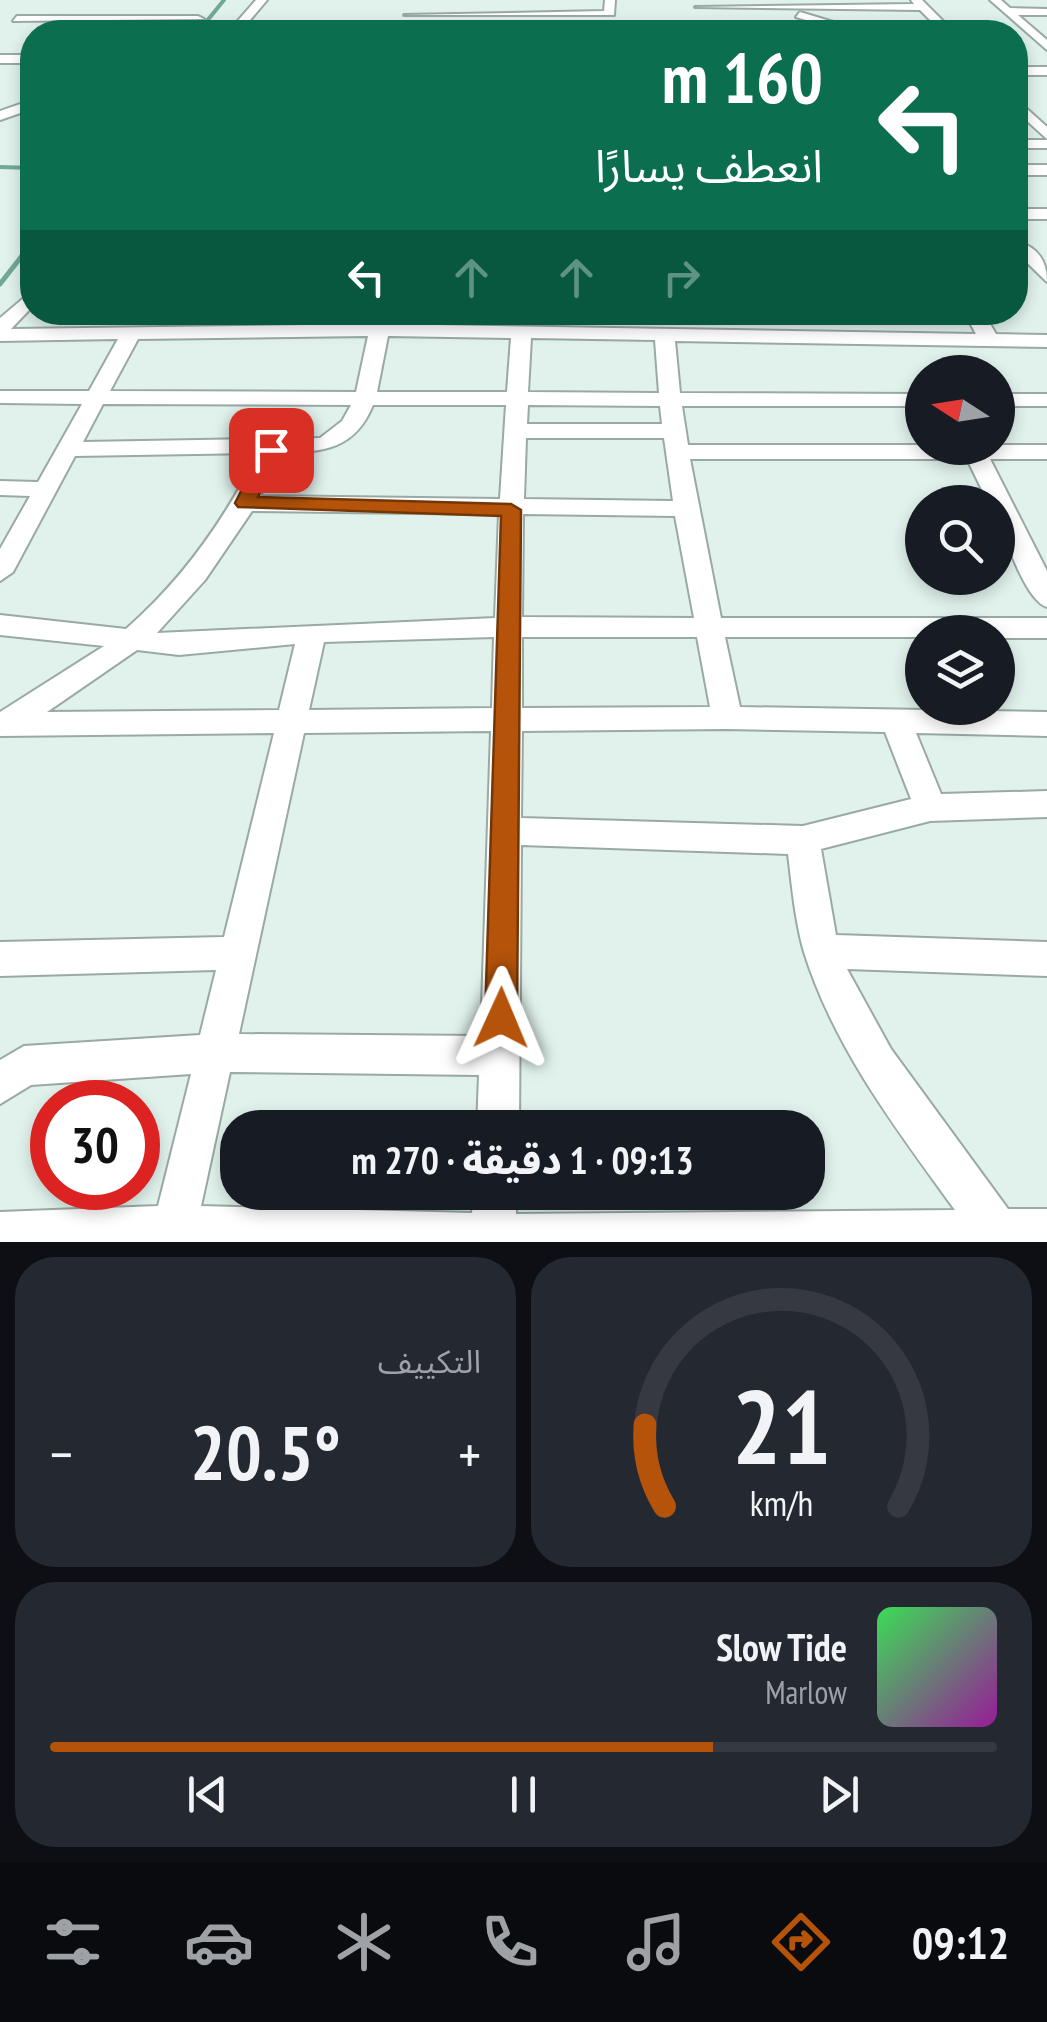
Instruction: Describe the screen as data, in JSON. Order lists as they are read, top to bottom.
{
  "north": "left",
  "page": {
    "turn": ["160 m", "انعطف يسارًا"],
    "limit": "30",
    "trip": "09:13 · 1 دقيقة · 270 m",
    "tile": "التكييف",
    "heat": ["−", "20.5°", "+"],
    "song": ["Slow Tide", "Marlow"],
    "tabs": "09:12",
    "gauge": ["21", "km/h"]
  }
}
